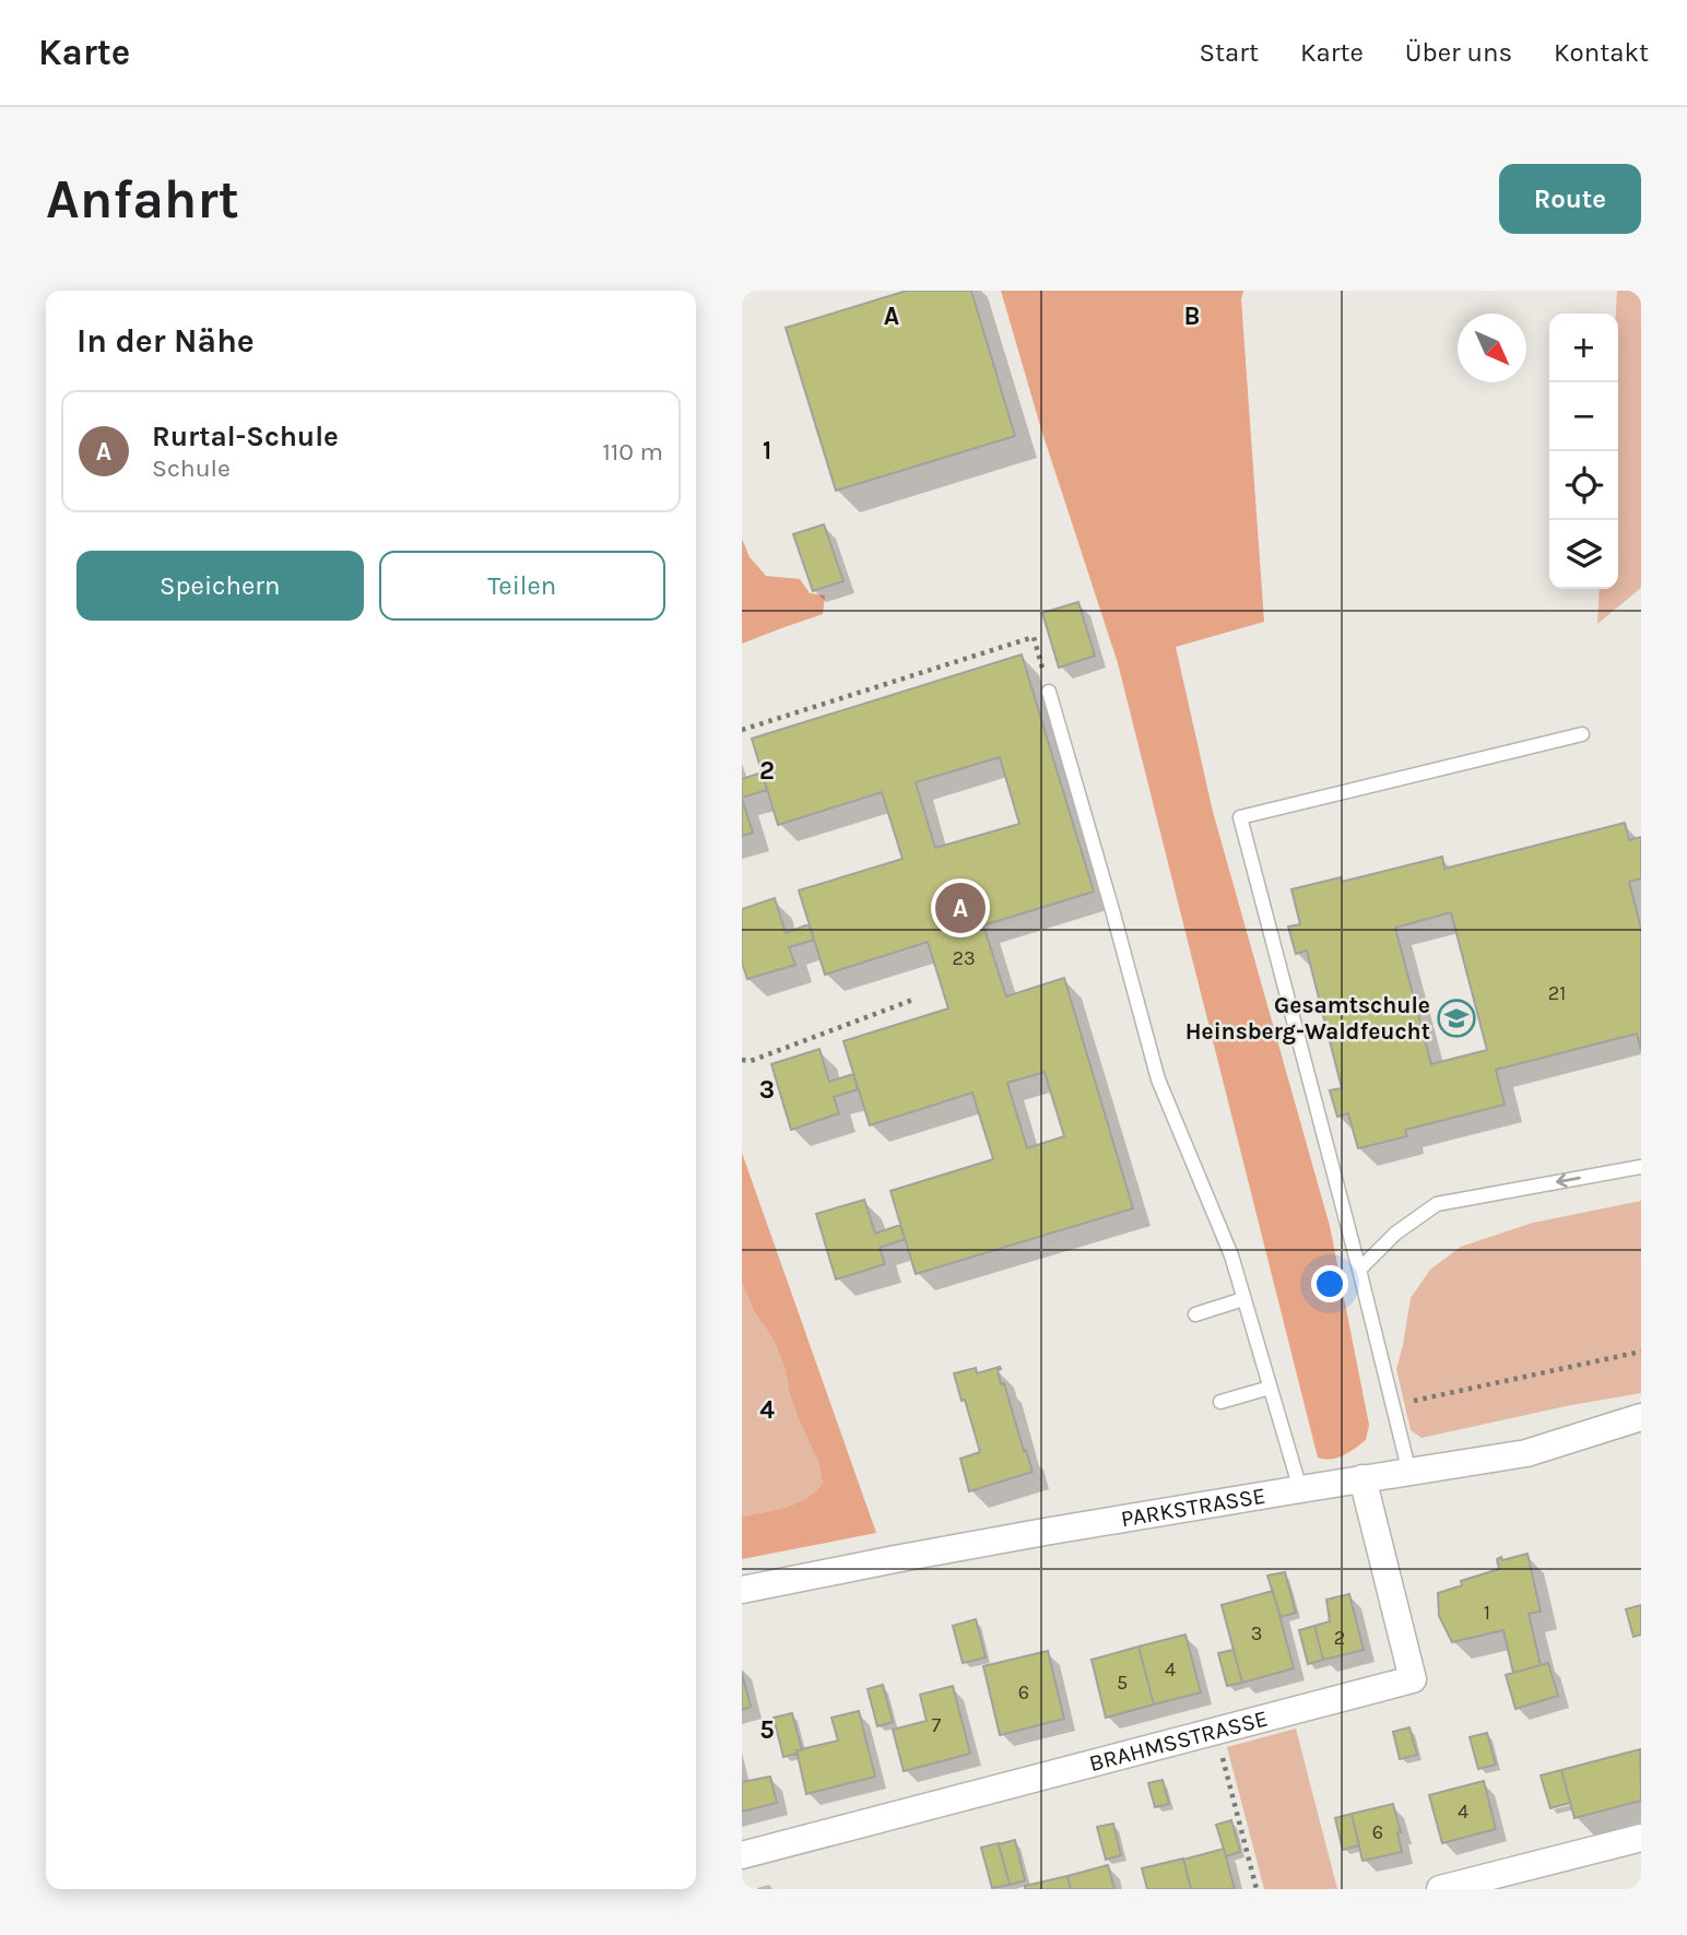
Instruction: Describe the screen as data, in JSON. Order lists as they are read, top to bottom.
{
  "streets": {
    "street": ["PARKSTRASSE", "BRAHMSSTRASSE"]
  },
  "crossings": [
    ["PARKSTRASSE", "BRAHMSSTRASSE"]
  ],
  "places": {
    "school or university": ["Gesamtschule Heinsberg-Waldfeucht"]
  },
  "house_numbers": [
    "23",
    "21",
    "1",
    "3",
    "2",
    "4",
    "5",
    "6",
    "7",
    "4",
    "6"
  ],
  "north": "bottom right",
  "page": {
    "header": "Karte",
    "nav": [
      "Start",
      "Karte",
      "Über uns",
      "Kontakt"
    ],
    "buttons": [
      "Route",
      ["Speichern", "Teilen"]
    ],
    "title": "Anfahrt",
    "heading": "In der Nähe",
    "map_buttons": ["+", "−"],
    "list": [
      {
        "mark": "A",
        "name": "Rurtal-Schule",
        "note": "Schule",
        "value": "110 m"
      }
    ],
    "pins": "A"
  },
  "grid": {
    "columns": ["A", "B"],
    "rows": [
      "1",
      "2",
      "3",
      "4",
      "5"
    ]
  }
}
